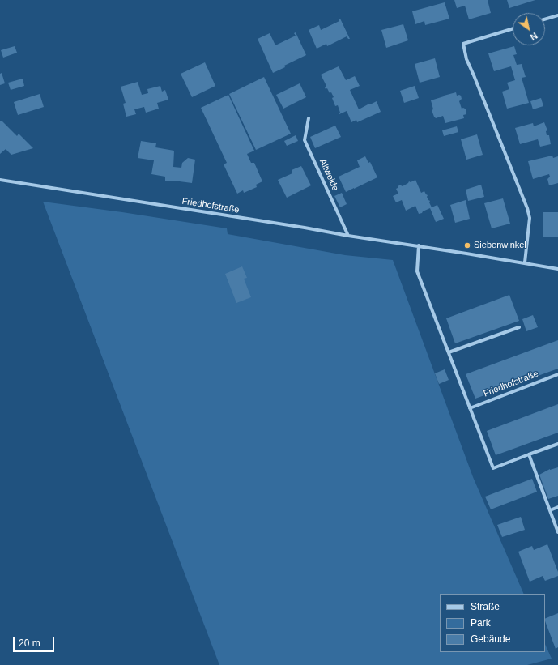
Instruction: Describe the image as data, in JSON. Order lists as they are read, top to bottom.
{
  "streets": {
    "street": ["Altweide", "Friedhofstraße"]
  },
  "crossings": [
    ["Altweide", "Friedhofstraße"]
  ],
  "places": ["Siebenwinkel"],
  "legend": ["Straße", "Park", "Gebäude"],
  "scale_bar": "20 m",
  "north": "bottom right"
}
